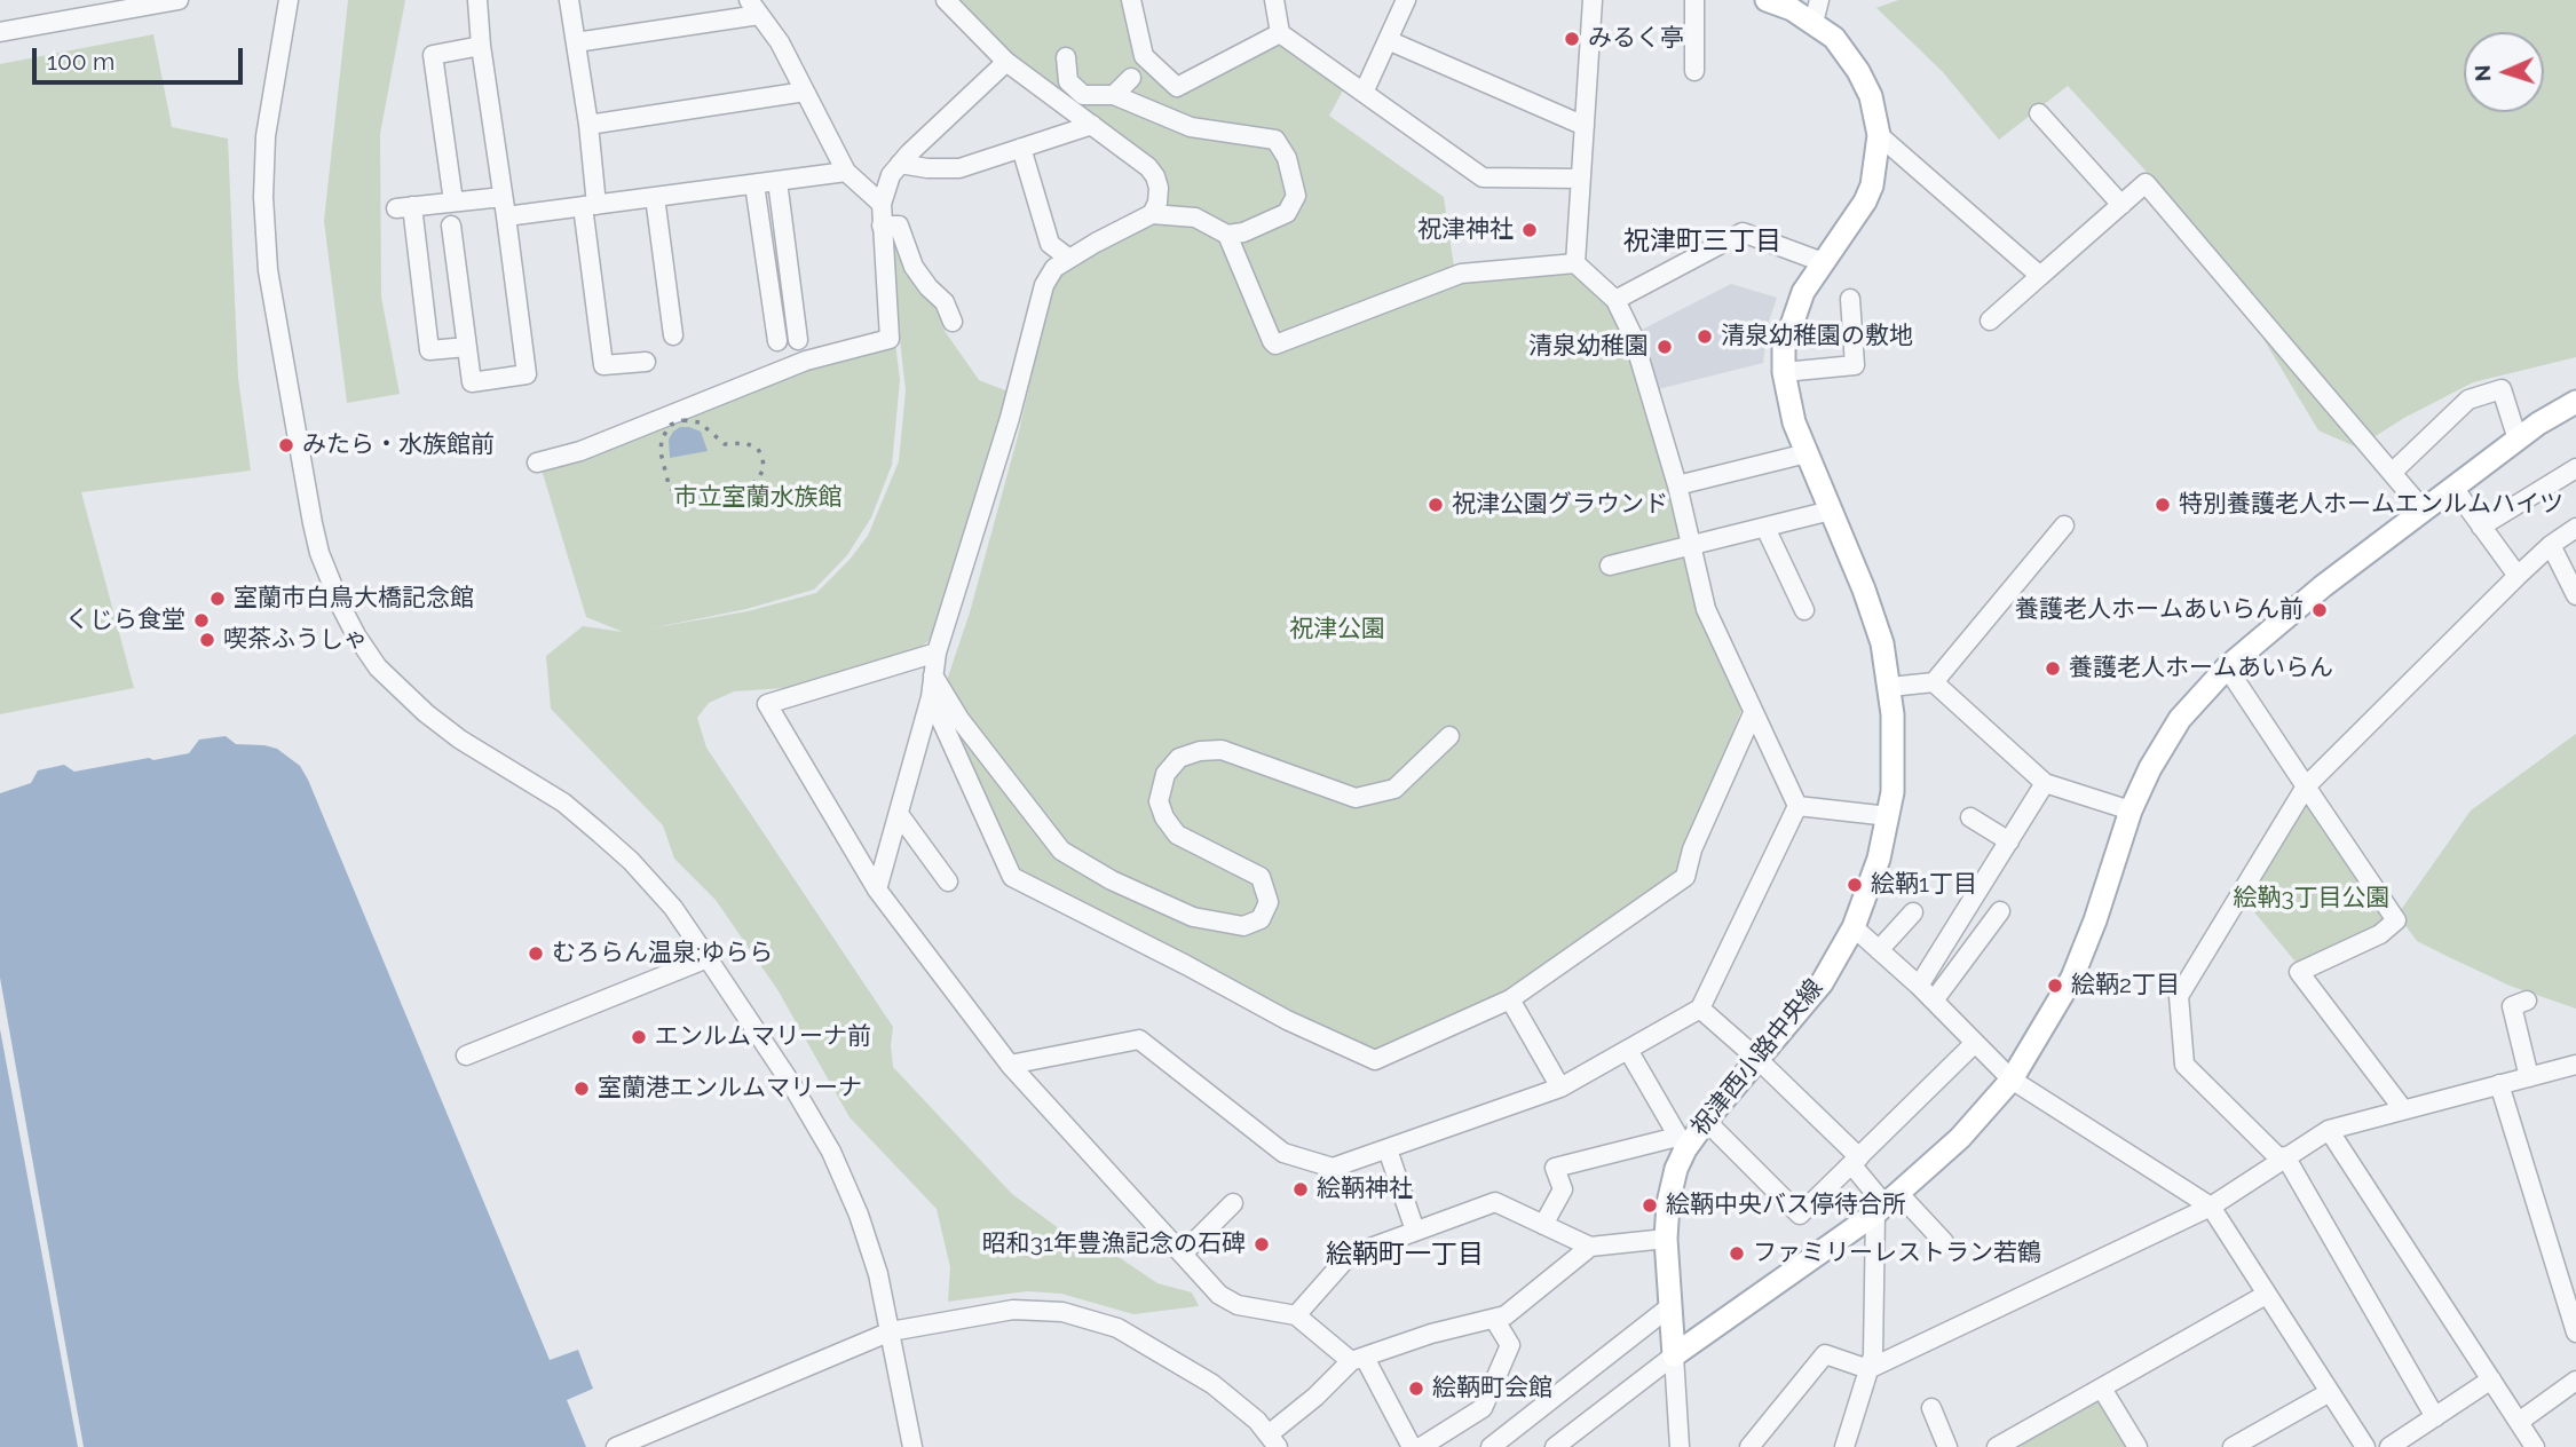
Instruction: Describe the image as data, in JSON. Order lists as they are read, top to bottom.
{
  "streets": {
    "main road": ["祝津西小路中央線"]
  },
  "districts": ["祝津町三丁目", "絵鞆町一丁目"],
  "parks": ["市立室蘭水族館", "祝津公園", "絵靹3丁目公園"],
  "places": [
    "みるく亭",
    "祝津神社",
    "清泉幼稚園の敷地",
    "清泉幼稚園",
    "みたら・水族館前",
    "祝津公園グラウンド",
    "特別養護老人ホームエンルムハイツ",
    "室蘭市白鳥大橋記念館",
    "養護老人ホームあいらん前",
    "くじら食堂",
    "喫茶ふうしゃ",
    "養護老人ホームあいらん",
    "絵鞆1丁目",
    "むろらん温泉;ゆらら",
    "絵鞆2丁目",
    "エンルムマリーナ前",
    "室蘭港エンルムマリーナ",
    "絵鞆神社",
    "絵鞆中央バス停待合所",
    "昭和31年豊漁記念の石碑",
    "ファミリーレストラン若鶴",
    "絵鞆町会館"
  ],
  "scale_bar": "100 m",
  "north": "left"
}
